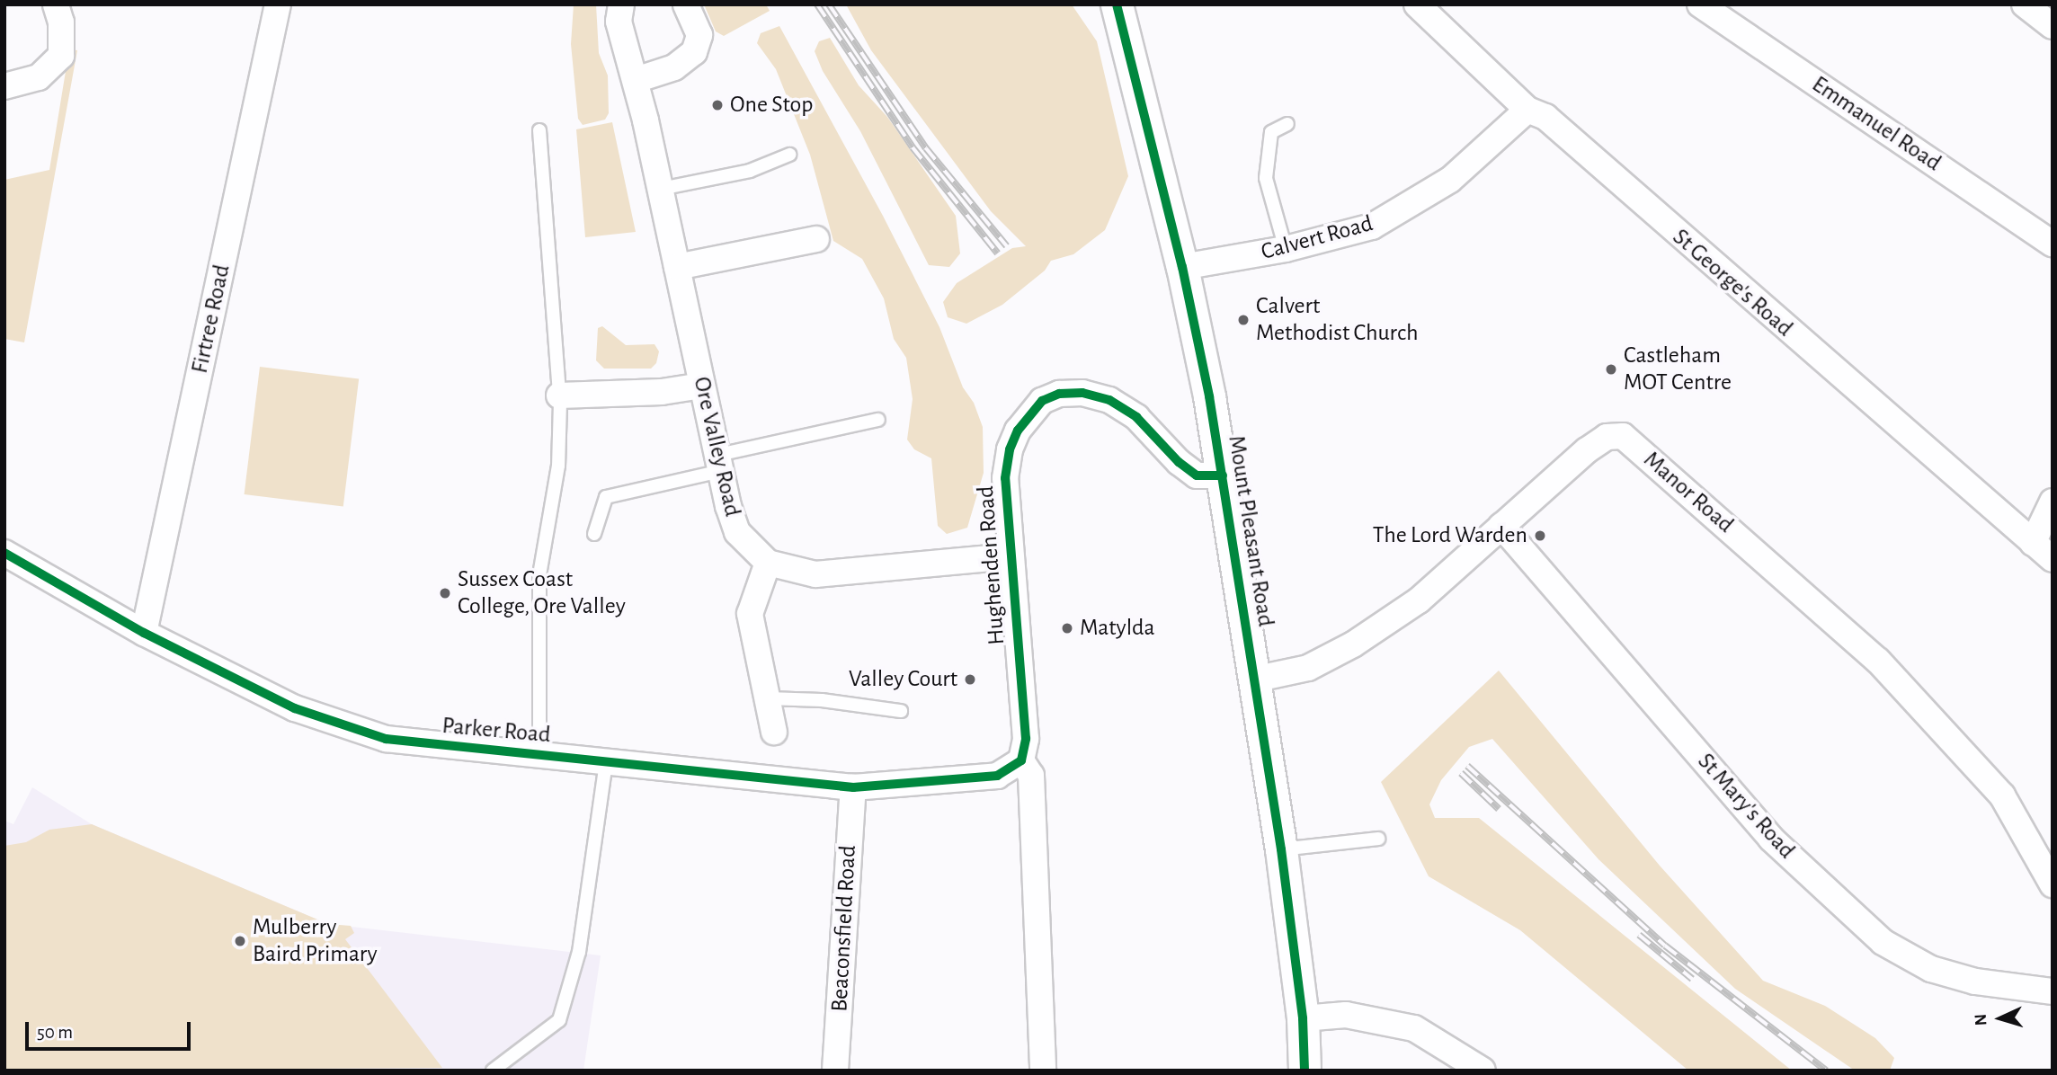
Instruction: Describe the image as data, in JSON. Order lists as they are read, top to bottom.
{
  "streets": {
    "street": [
      "Emmanuel Road",
      "Calvert Road",
      "St George's Road",
      "Firtree Road",
      "Ore Valley Road",
      "Manor Road",
      "Mount Pleasant Road",
      "Hughenden Road",
      "Parker Road",
      "St Mary's Road",
      "Beaconsfield Road"
    ]
  },
  "crossings": [
    ["Calvert Road", "St George's Road"],
    ["Calvert Road", "Mount Pleasant Road"],
    ["Firtree Road", "Parker Road"],
    ["Manor Road", "Mount Pleasant Road"],
    ["Manor Road", "St Mary's Road"],
    ["Mount Pleasant Road", "Hughenden Road"],
    ["Hughenden Road", "Parker Road"],
    ["Parker Road", "Beaconsfield Road"]
  ],
  "places": [
    "One Stop",
    "Calvert Methodist Church",
    "Castleham MOT Centre",
    "The Lord Warden",
    "Sussex Coast College, Ore Valley",
    "Matylda",
    "Valley Court",
    "Mulberry Baird Primary"
  ],
  "scale_bar": "50 m",
  "north": "left"
}
